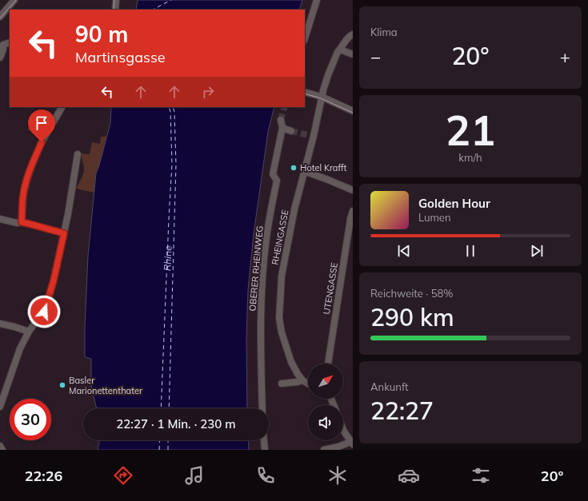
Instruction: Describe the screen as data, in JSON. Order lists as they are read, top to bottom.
{
  "streets": {
    "street": ["RHEINGASSE", "OBERER RHEINWEG", "UTENGASSE"]
  },
  "water": ["Rhine"],
  "places": ["Hotel Krafft", "Basler Marionettenthater"],
  "north": "top right",
  "page": {
    "tile": [
      "Klima",
      ["21", "km/h"],
      ["Reichweite · 58%", "290 km"],
      ["Ankunft", "22:27"]
    ],
    "turn": ["90 m", "Martinsgasse"],
    "heat": ["−", "20°", "+"],
    "song": ["Golden Hour", "Lumen"],
    "limit": "30",
    "trip": "22:27 · 1 Min. · 230 m",
    "tabs": ["22:26", "20°"]
  }
}
